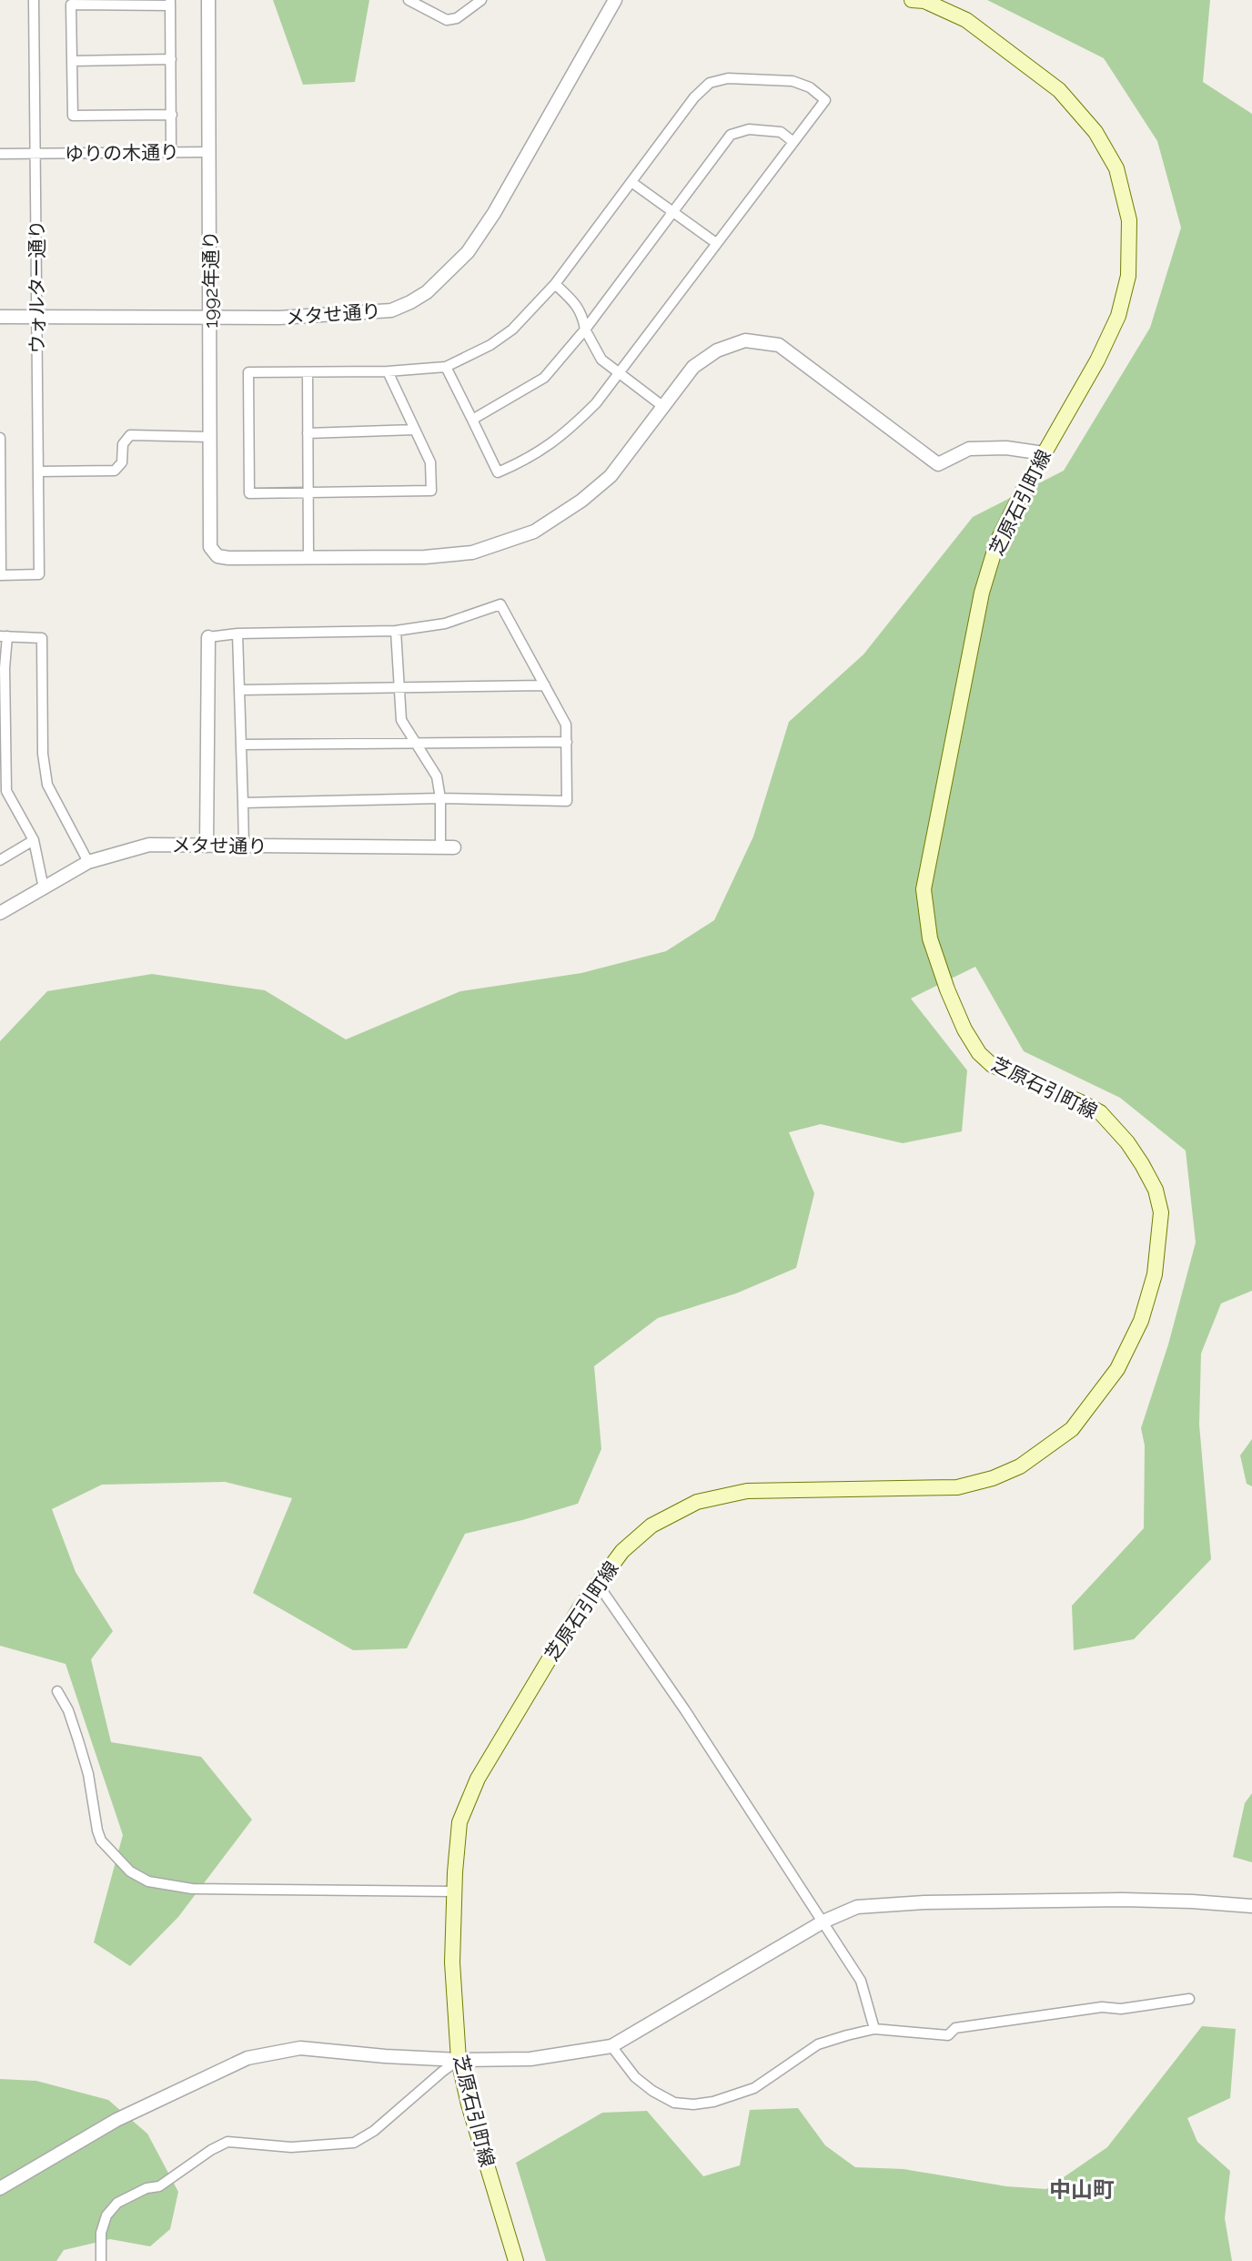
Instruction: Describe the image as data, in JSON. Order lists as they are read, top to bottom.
{
  "streets": {
    "main road": ["芝原石引町線"],
    "street": [
      "ゆりの木通り",
      "1992年通り",
      "ウォルター通り",
      "メタせ通り"
    ]
  },
  "crossings": [
    ["ゆりの木通り", "1992年通り"],
    ["ゆりの木通り", "ウォルター通り"],
    ["1992年通り", "メタせ通り"],
    ["ウォルター通り", "メタせ通り"]
  ],
  "districts": ["中山町"]
}
